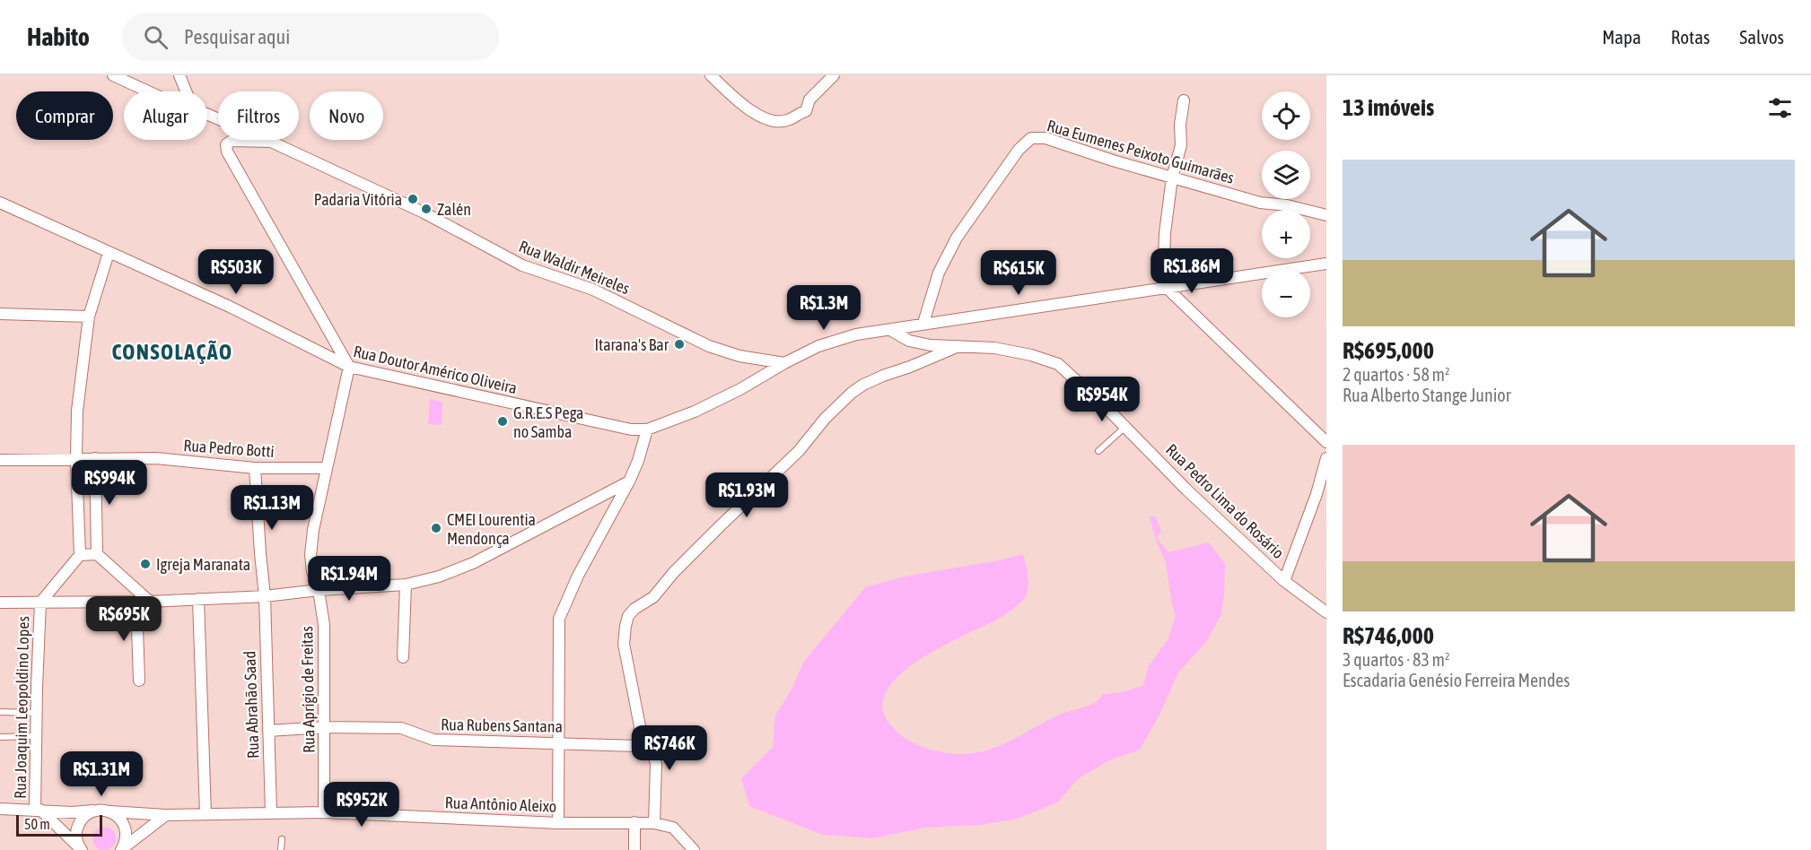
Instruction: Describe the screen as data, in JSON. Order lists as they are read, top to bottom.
{
  "streets": {
    "street": [
      "Rua Eumenes Peixoto Guimarães",
      "Rua Waldir Meireles",
      "Rua Doutor Américo Oliveira",
      "Rua Pedro Botti",
      "Rua Pedro Lima do Rosário",
      "Rua Aprígio de Freitas",
      "Rua Abrahão Saad",
      "Rua Joaquim Leopoldino Lopes",
      "Rua Rubens Santana",
      "Rua Antônio Aleixo"
    ]
  },
  "crossings": [
    ["Rua Eumenes Peixoto Guimarães", "Rua Doutor Américo Oliveira"],
    ["Rua Waldir Meireles", "Rua Doutor Américo Oliveira"],
    ["Rua Waldir Meireles", "Rua Aprígio de Freitas"],
    ["Rua Doutor Américo Oliveira", "Rua Pedro Lima do Rosário"],
    ["Rua Doutor Américo Oliveira", "Rua Aprígio de Freitas"],
    ["Rua Pedro Botti", "Rua Aprígio de Freitas"],
    ["Rua Pedro Botti", "Rua Abrahão Saad"],
    ["Rua Aprígio de Freitas", "Rua Rubens Santana"],
    ["Rua Aprígio de Freitas", "Rua Antônio Aleixo"],
    ["Rua Abrahão Saad", "Rua Rubens Santana"],
    ["Rua Abrahão Saad", "Rua Antônio Aleixo"]
  ],
  "districts": ["CONSOLAÇÃO"],
  "places": [
    "Padaria Vitória",
    "Zalén",
    "Itarana's Bar",
    "G.R.E.S Pega no Samba",
    "CMEI Lourentia Mendonça",
    "Igreja Maranata"
  ],
  "scale_bar": "50 m",
  "page": {
    "header": "Habito",
    "search": "Pesquisar aqui",
    "nav": ["Mapa", "Rotas", "Salvos"],
    "heading": "13 imóveis",
    "map_buttons": ["+", "−"],
    "chip": [
      "Comprar",
      "Alugar",
      "Filtros",
      "Novo"
    ],
    "list": [
      {
        "name": "R$695,000",
        "note": "2 quartos · 58 m² · Rua Alberto Stange Junior"
      },
      {
        "name": "R$746,000",
        "note": "3 quartos · 83 m² · Escadaria Genésio Ferreira Mendes"
      }
    ],
    "price": [
      "R$1.86M",
      "R$503K",
      "R$615K",
      "R$1.3M",
      "R$954K",
      "R$994K",
      "R$1.93M",
      "R$1.13M",
      "R$1.94M",
      "R$695K",
      "R$746K",
      "R$1.31M",
      "R$952K"
    ],
    "scale": "50 m"
  }
}
